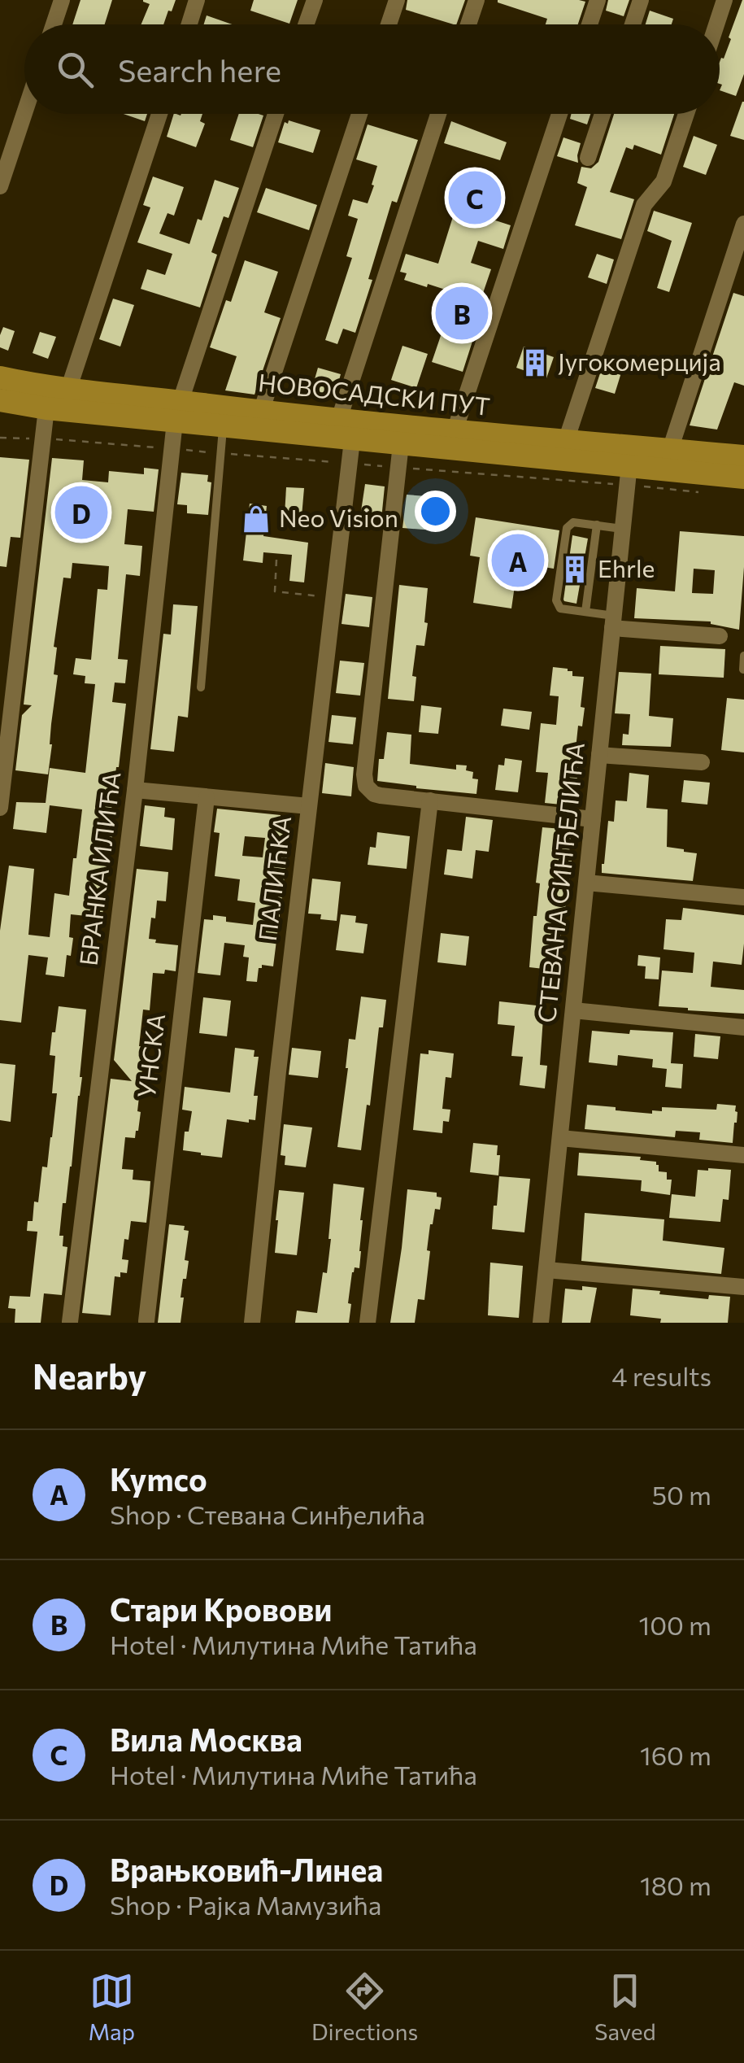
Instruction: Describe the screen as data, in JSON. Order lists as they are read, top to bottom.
{
  "streets": {
    "main road": ["НОВОСАДСКИ ПУТ"],
    "street": [
      "БРАНКА ИЛИЋА",
      "ПАЛИЋКА",
      "СТЕВАНА СИНЂЕЛИЋА",
      "УНСКА"
    ]
  },
  "crossings": [
    ["НОВОСАДСКИ ПУТ", "БРАНКА ИЛИЋА"],
    ["НОВОСАДСКИ ПУТ", "ПАЛИЋКА"],
    ["НОВОСАДСКИ ПУТ", "СТЕВАНА СИНЂЕЛИЋА"]
  ],
  "places": {
    "building": ["Југокомерција", "Ehrle"],
    "shop": ["Neo Vision"]
  },
  "page": {
    "search": "Search here",
    "pins": [
      "C",
      "B",
      "D",
      "A"
    ],
    "heading": ["Nearby", "4 results"],
    "list": [
      {
        "mark": "A",
        "name": "Kymco",
        "note": "Shop · Стевана Синђелића",
        "value": "50 m"
      },
      {
        "mark": "B",
        "name": "Стари Кровови",
        "note": "Hotel · Милутина Миће Татића",
        "value": "100 m"
      },
      {
        "mark": "C",
        "name": "Вила Москва",
        "note": "Hotel · Милутина Миће Татића",
        "value": "160 m"
      },
      {
        "mark": "D",
        "name": "Врањковић-Линеа",
        "note": "Shop · Рајка Мамузића",
        "value": "180 m"
      }
    ],
    "nav": ["Map", "Directions", "Saved"]
  }
}
